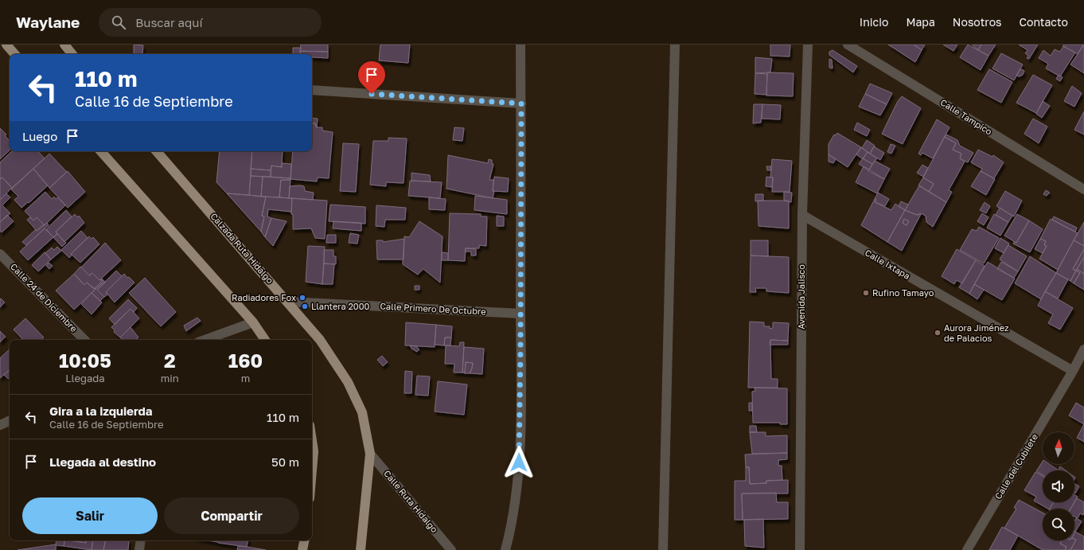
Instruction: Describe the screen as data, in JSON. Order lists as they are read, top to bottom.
{
  "streets": {
    "main road": ["Calzada Ruta Hidalgo"],
    "street": [
      "Calle Tampico",
      "Calle Ixtapa",
      "Avenida Jalisco",
      "Calle 24 de Diciembre",
      "Calle Primero De Octubre",
      "Calle del Cubilete",
      "Calle Ruta Hidalgo"
    ]
  },
  "crossings": [
    ["Calzada Ruta Hidalgo", "Calle Primero De Octubre"],
    ["Calzada Ruta Hidalgo", "Calle Ruta Hidalgo"],
    ["Calle Ixtapa", "Avenida Jalisco"],
    ["Calle Ixtapa", "Calle del Cubilete"]
  ],
  "places": [
    "Rufino Tamayo",
    "Radiadores Fox",
    "Llantera 2000",
    "Aurora Jiménez de Palacios"
  ],
  "north": "top",
  "page": {
    "header": "Waylane",
    "search": "Buscar aquí",
    "nav": [
      "Inicio",
      "Mapa",
      "Nosotros",
      "Contacto"
    ],
    "turn": ["110 m", "Calle 16 de Septiembre"],
    "then": "Luego",
    "eta": [
      "10:05",
      "Llegada",
      "2",
      "min",
      "160",
      "m"
    ],
    "list": [
      {
        "name": "Gira a la izquierda",
        "note": "Calle 16 de Septiembre",
        "value": "110 m"
      },
      {
        "name": "Llegada al destino",
        "value": "50 m"
      }
    ],
    "buttons": ["Salir", "Compartir"]
  }
}
